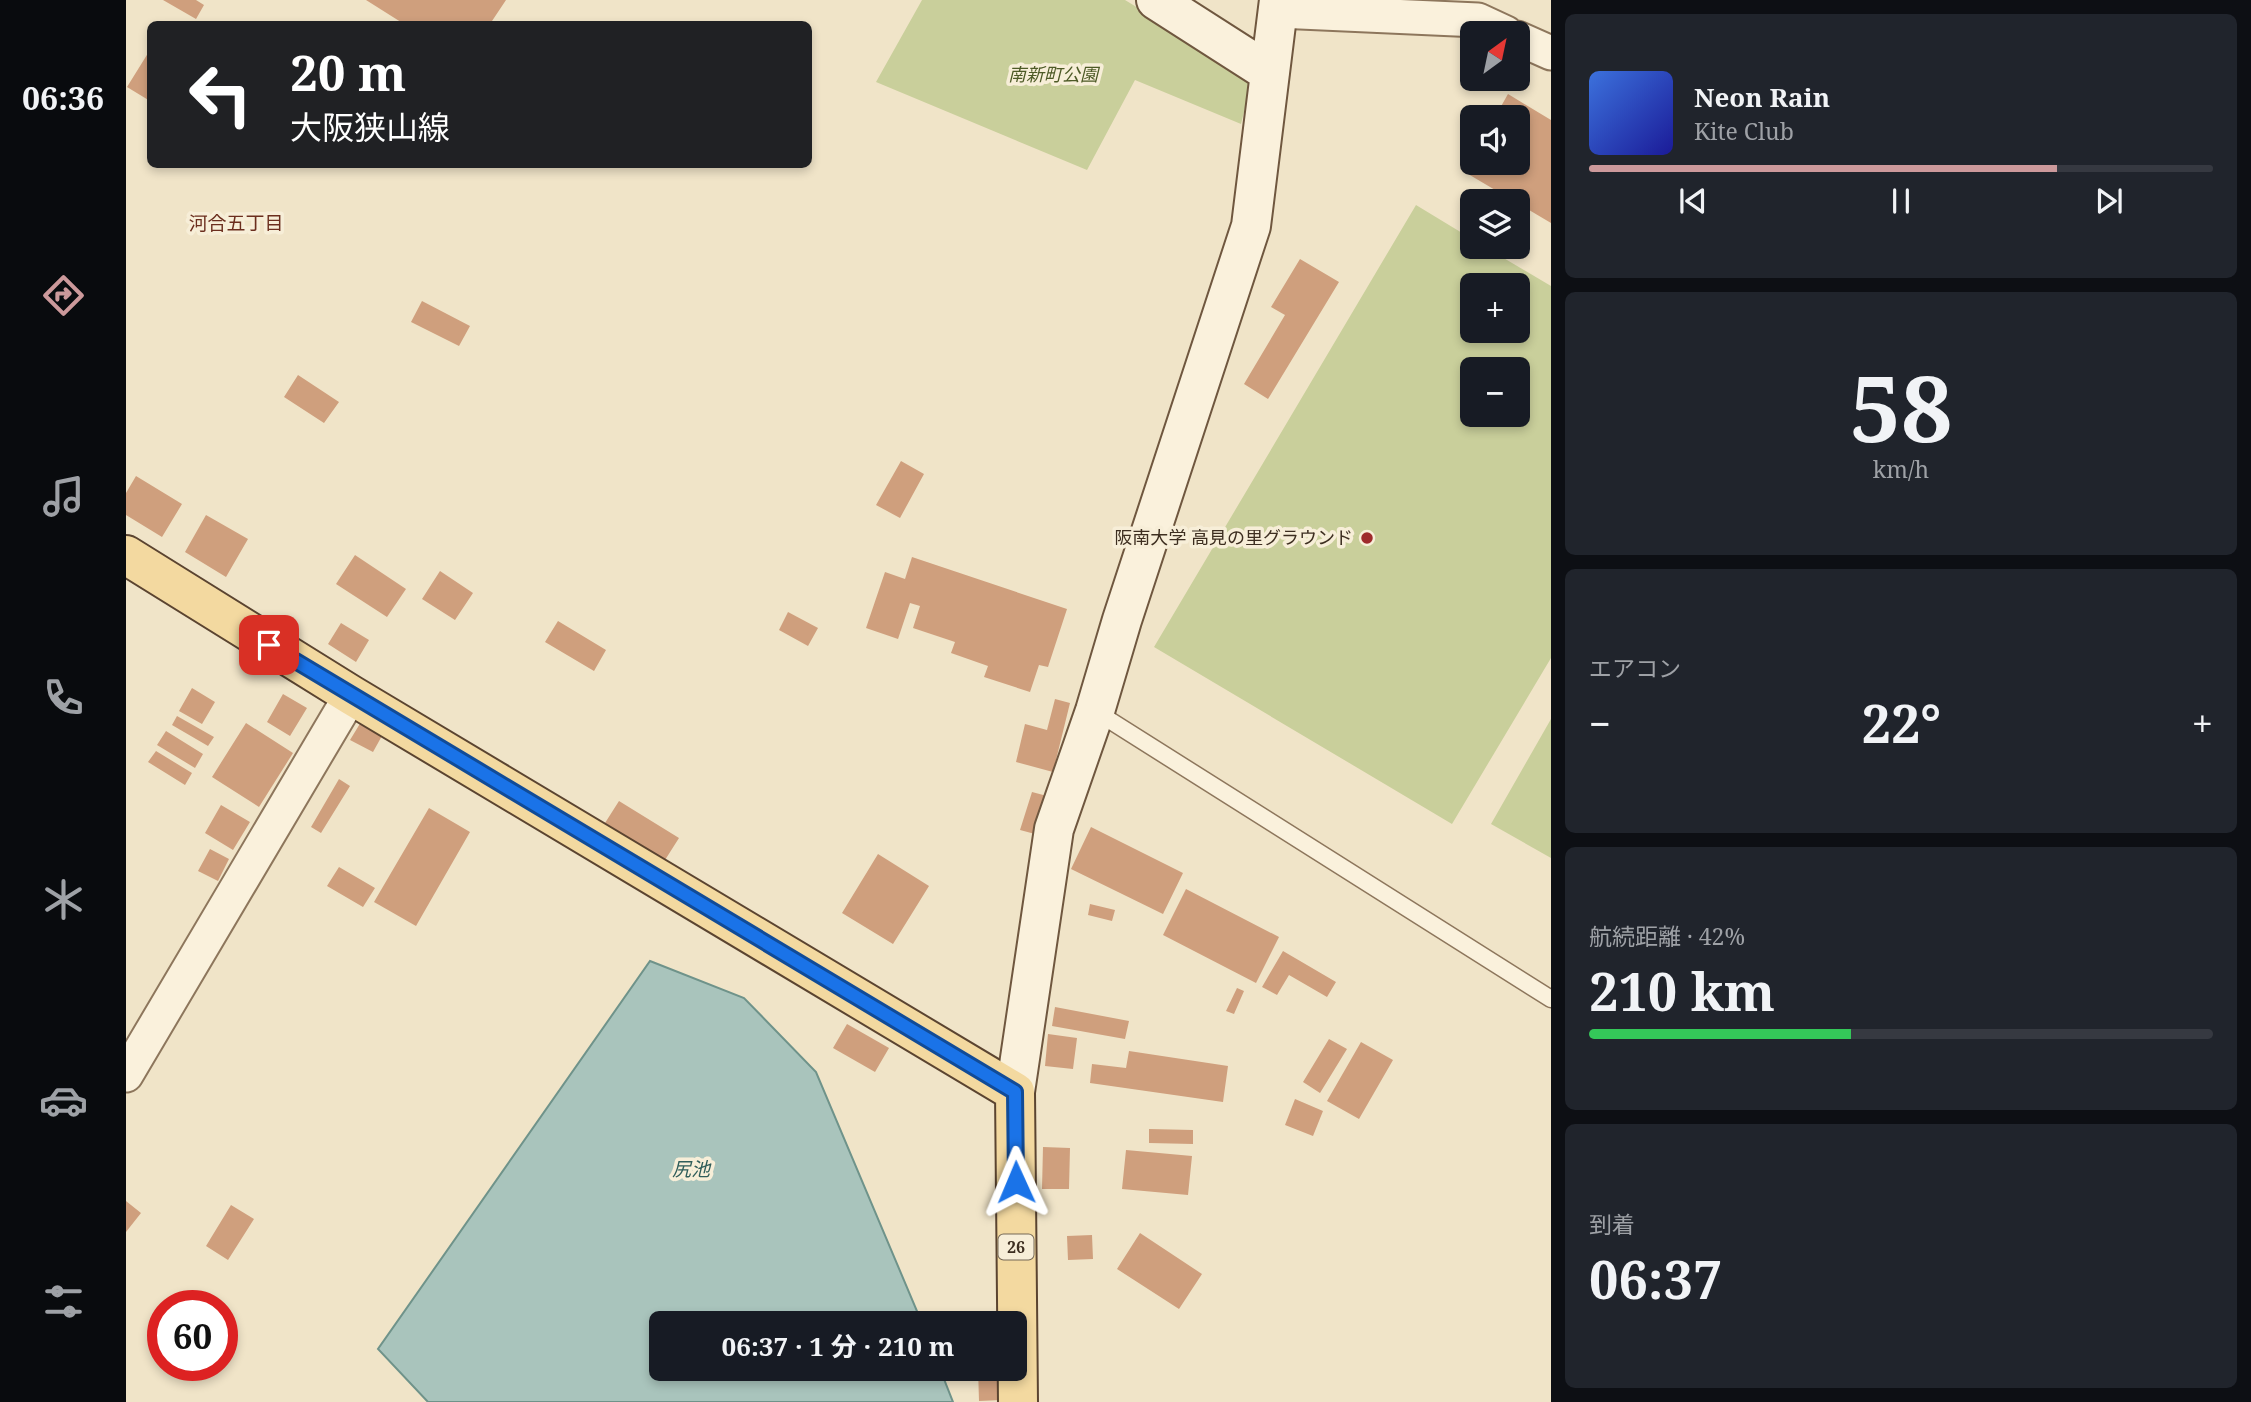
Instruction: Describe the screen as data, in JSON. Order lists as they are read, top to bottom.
{
  "streets": {
    "main road": ["26"]
  },
  "districts": ["河合五丁目"],
  "water": ["尻池"],
  "parks": ["南新町公園"],
  "places": ["阪南大学 高見の里グラウンド"],
  "north": "top right",
  "page": {
    "tabs": "06:36",
    "map_buttons": ["+", "−"],
    "turn": ["20 m", "大阪狭山線"],
    "song": ["Neon Rain", "Kite Club"],
    "tile": [
      ["58", "km/h"],
      "エアコン",
      ["航続距離 · 42%", "210 km"],
      ["到着", "06:37"]
    ],
    "heat": ["−", "22°", "+"],
    "limit": "60",
    "trip": "06:37 · 1 分 · 210 m"
  }
}
